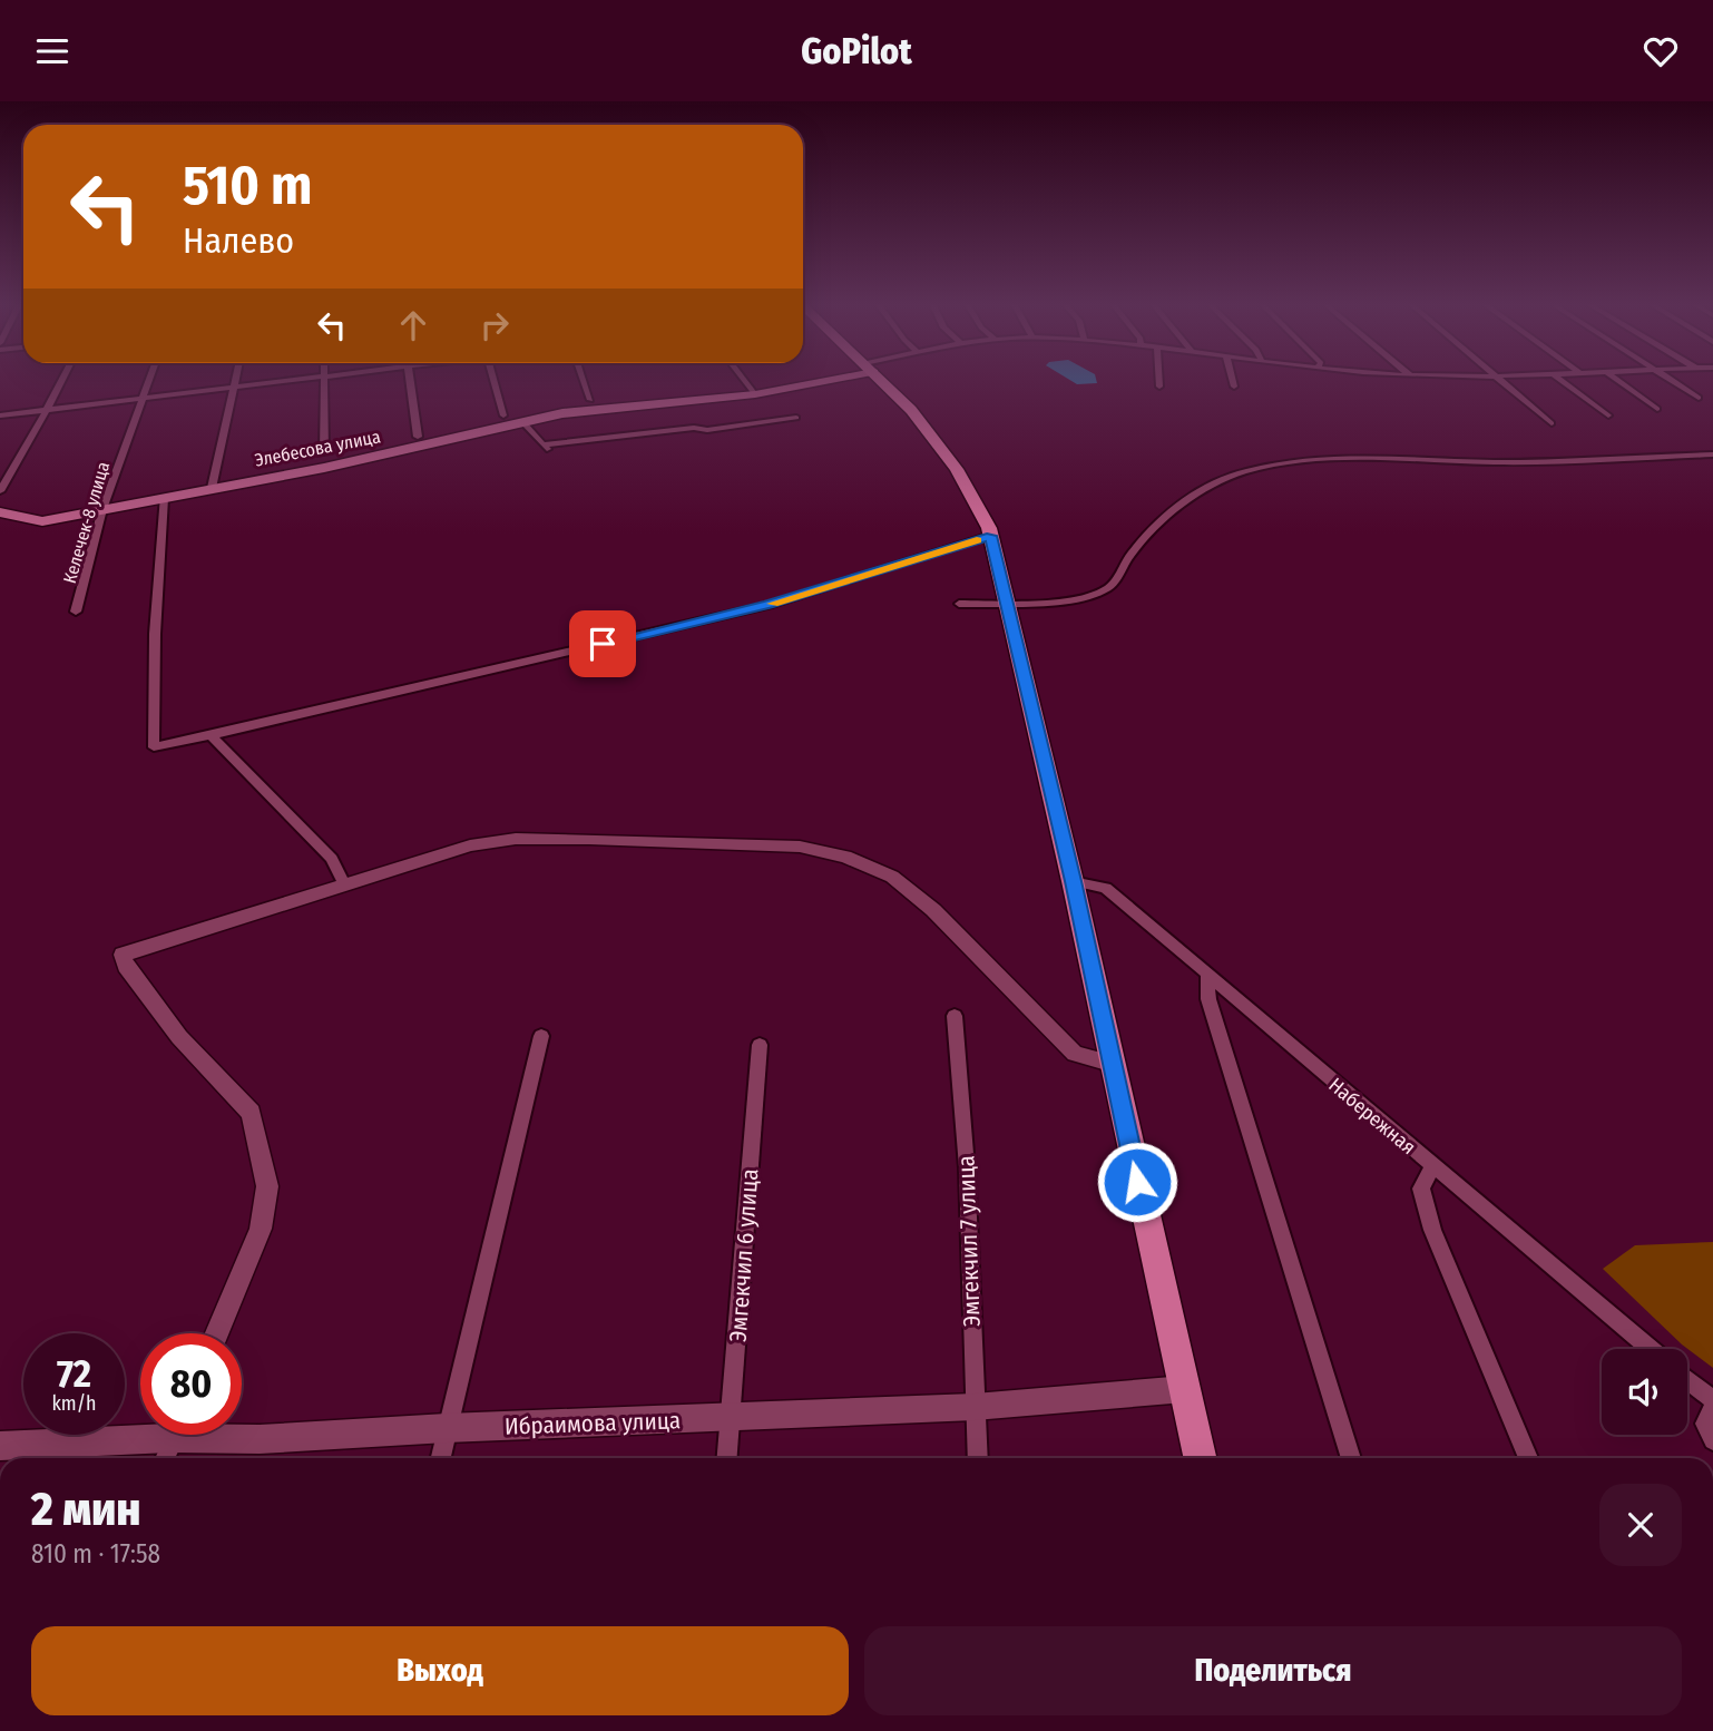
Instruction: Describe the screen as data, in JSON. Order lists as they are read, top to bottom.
{
  "streets": {
    "main road": ["Элебесова улица", "Ибраимова улица"],
    "street": [
      "Келечек-8 улица",
      "Набережная",
      "Эмгекчил 7 улица",
      "Эмгекчил 6 улица"
    ]
  },
  "crossings": [
    ["Элебесова улица", "Келечек-8 улица"],
    ["Эмгекчил 7 улица", "Ибраимова улица"],
    ["Эмгекчил 6 улица", "Ибраимова улица"]
  ],
  "page": {
    "header": "GoPilot",
    "turn": ["510 m", "Налево"],
    "speed": "72 km/h",
    "limit": "80",
    "heading": ["2 мин", "810 m · 17:58"],
    "buttons": ["Выход", "Поделиться"]
  }
}
